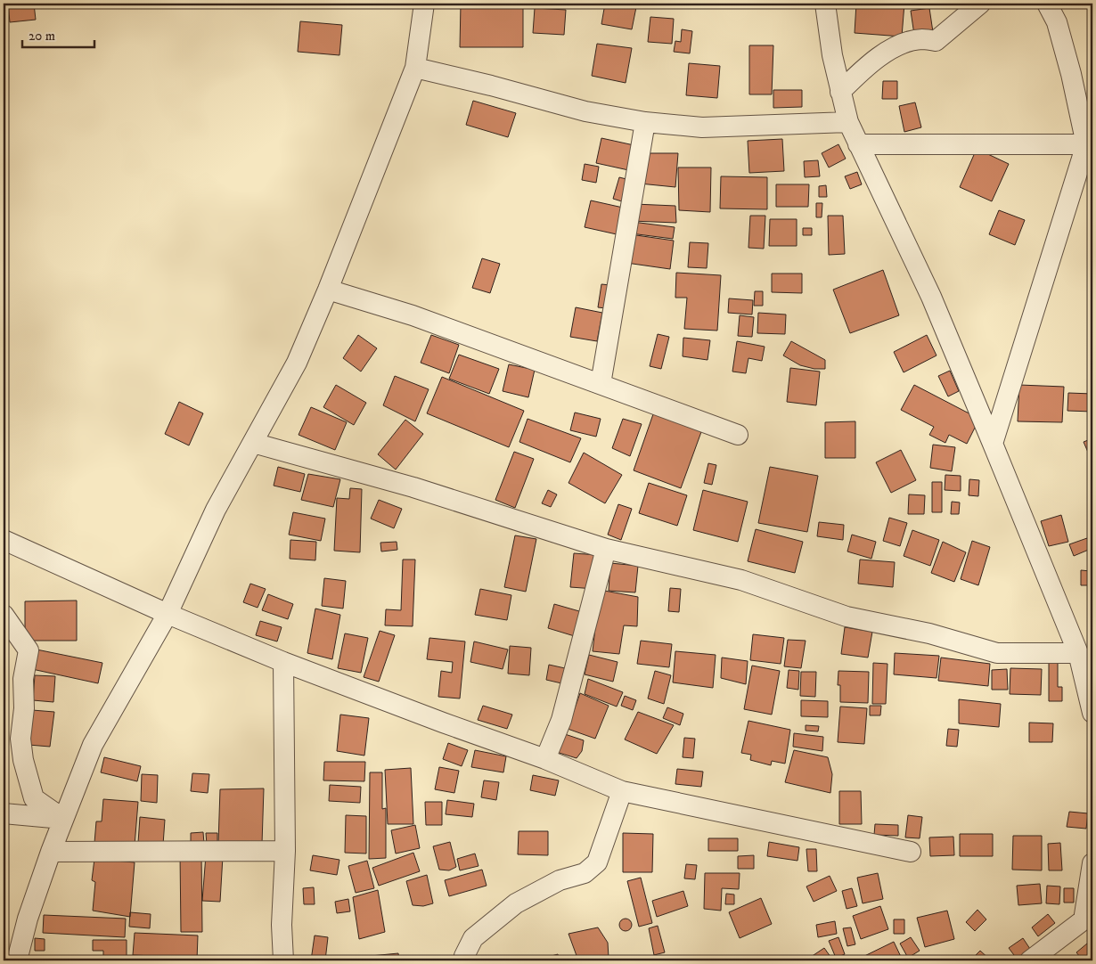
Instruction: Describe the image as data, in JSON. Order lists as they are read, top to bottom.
{
  "scale_bar": "20 m"
}
